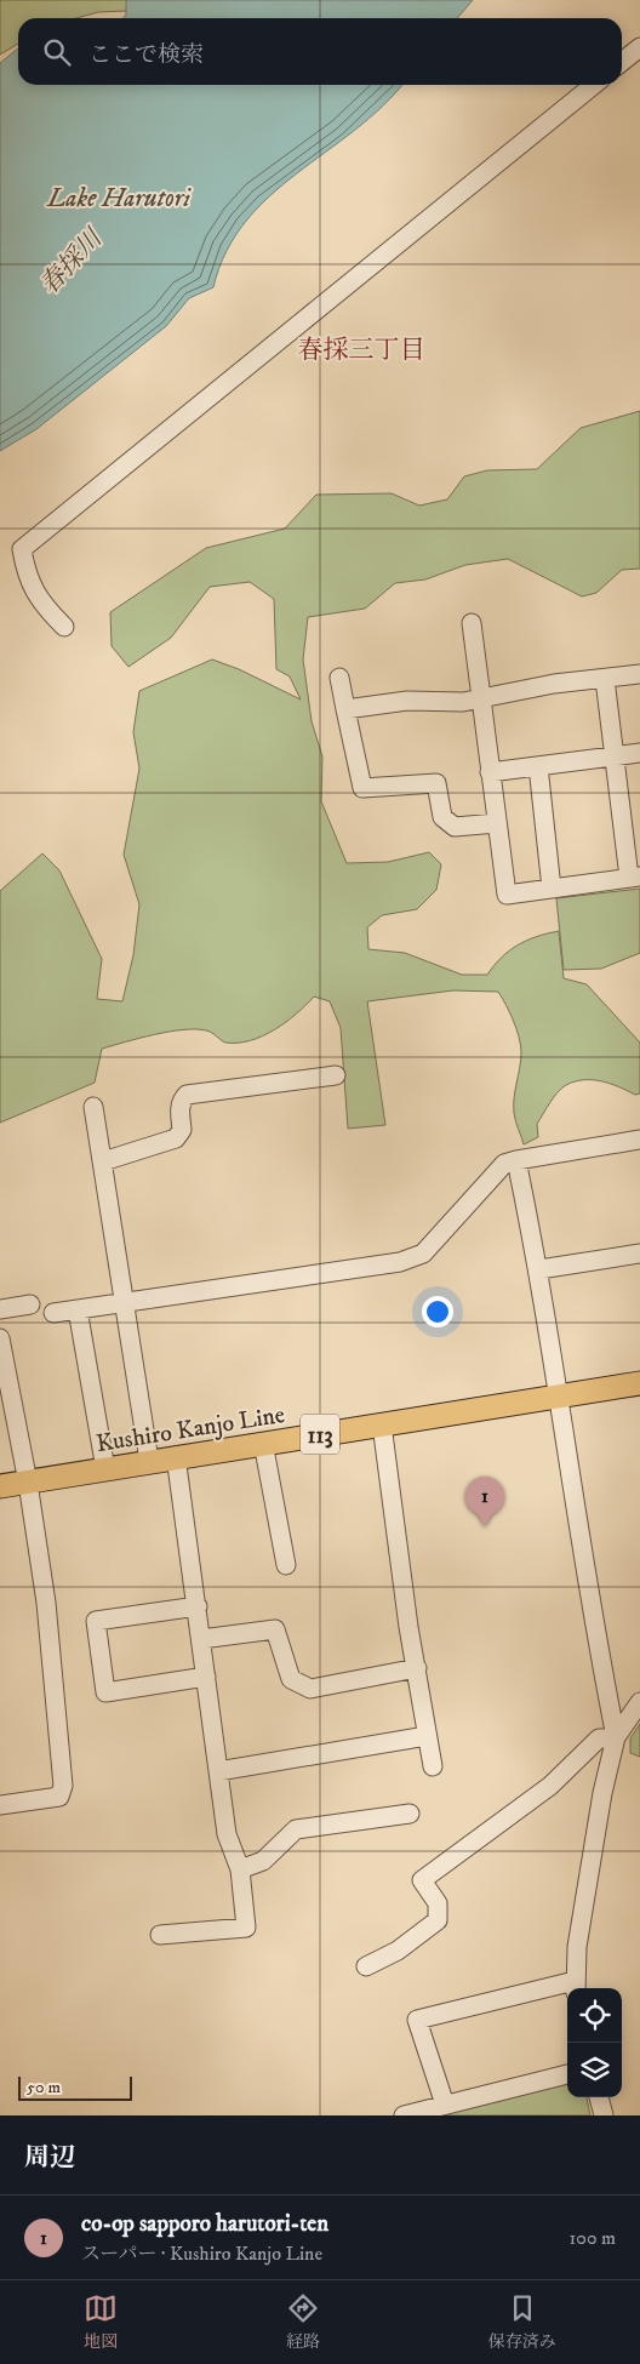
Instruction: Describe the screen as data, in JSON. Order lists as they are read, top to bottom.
{
  "streets": {
    "main road": ["Kushiro Kanjo Line", "113"]
  },
  "districts": ["春採三丁目"],
  "water": ["Lake Harutori", "春採川"],
  "scale_bar": "50 m",
  "page": {
    "search": "ここで検索",
    "pins": "1",
    "scale": "50 m",
    "heading": "周辺",
    "list": [
      {
        "mark": "1",
        "name": "co-op sapporo harutori-ten",
        "note": "スーパー · Kushiro Kanjo Line",
        "value": "100 m"
      }
    ],
    "nav": ["地図", "経路", "保存済み"]
  }
}
